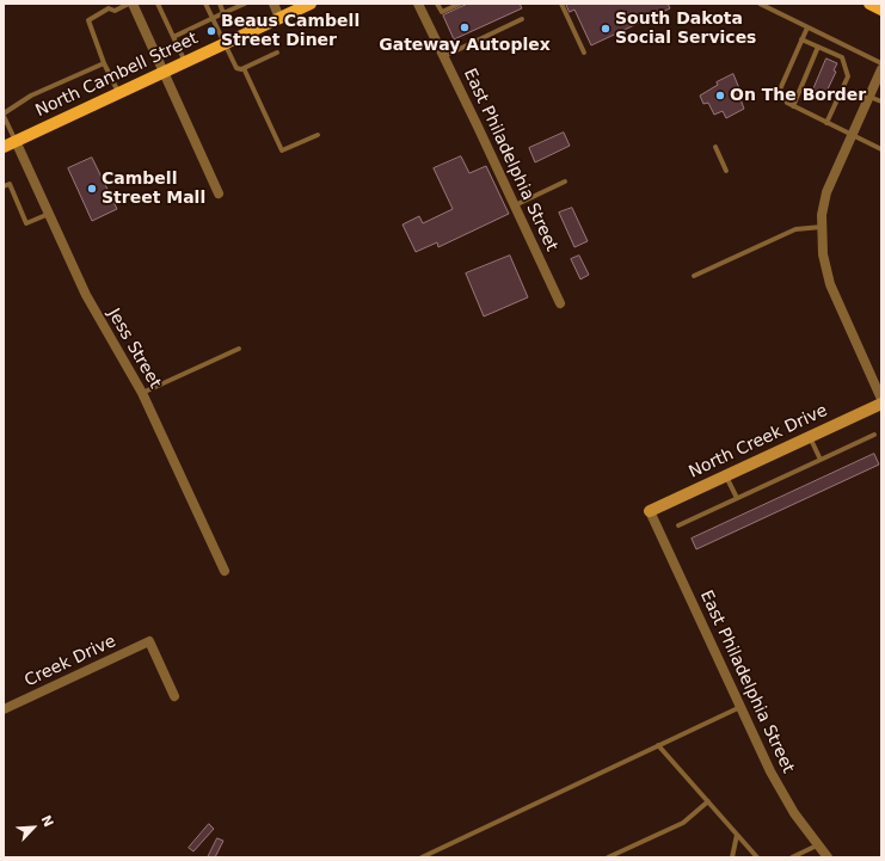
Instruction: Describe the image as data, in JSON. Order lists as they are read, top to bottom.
{
  "streets": {
    "main road": ["North Cambell Street"],
    "street": [
      "East Philadelphia Street",
      "Jess Street",
      "North Creek Drive",
      "Creek Drive"
    ]
  },
  "crossings": [
    ["North Cambell Street", "Jess Street"],
    ["East Philadelphia Street", "North Creek Drive"]
  ],
  "places": [
    "Gateway Autoplex",
    "South Dakota Social Services",
    "Beaus Cambell Street Diner",
    "On The Border",
    "Cambell Street Mall"
  ],
  "north": "top right"
}
